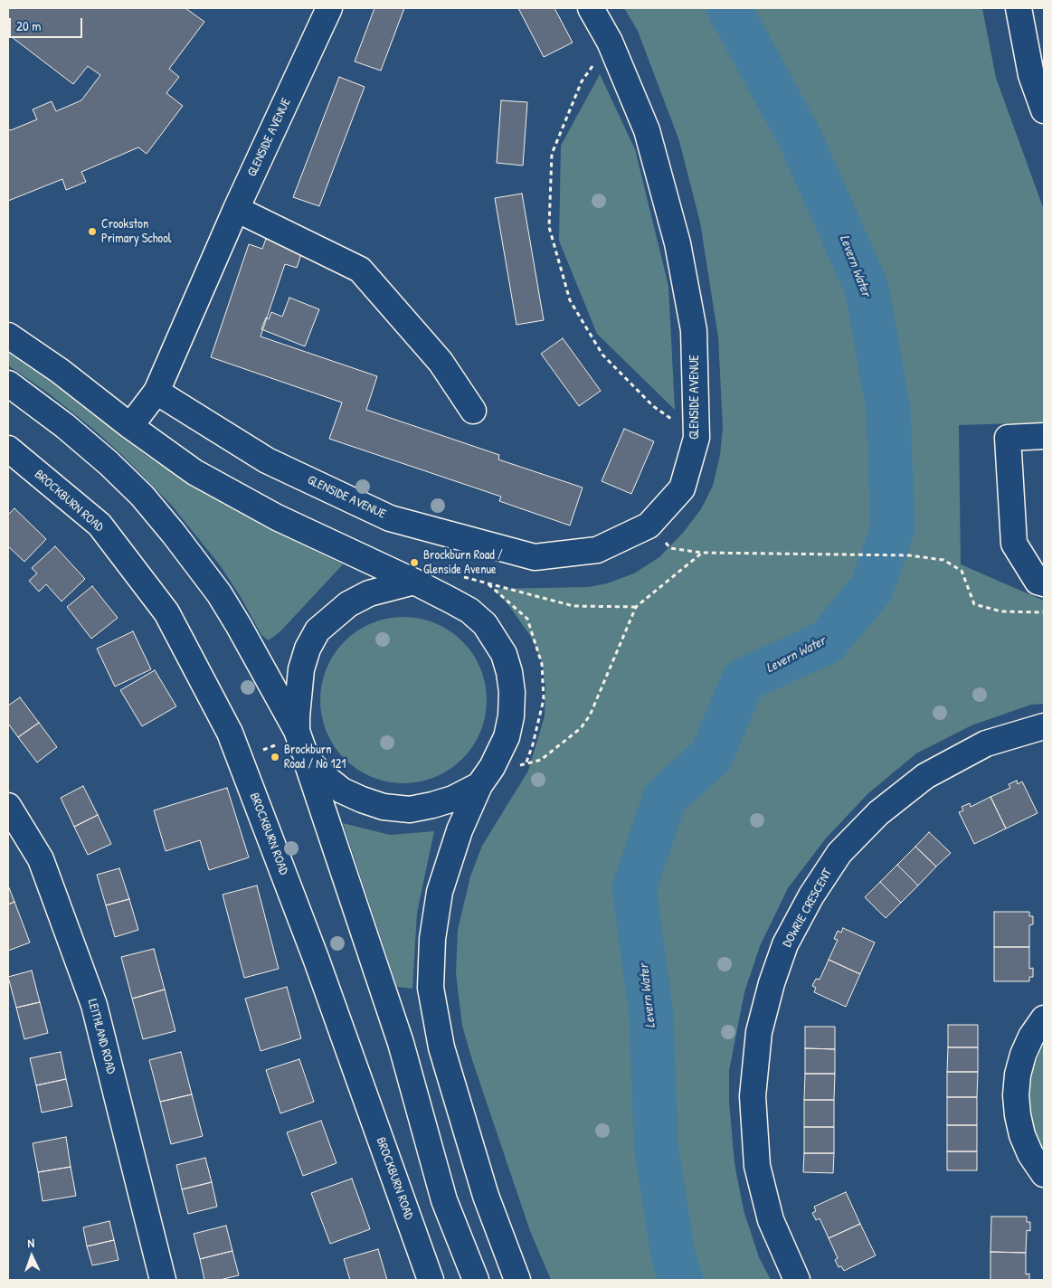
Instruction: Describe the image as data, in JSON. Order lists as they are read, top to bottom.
{
  "streets": {
    "street": [
      "GLENSIDE AVENUE",
      "BROCKBURN ROAD",
      "DOWRIE CRESCENT",
      "LEITHLAND ROAD"
    ]
  },
  "water": ["Levern Water"],
  "places": ["Crookston Primary School", "Brockburn Road / Glenside Avenue", "Brockburn Road / No 121"],
  "scale_bar": "20 m",
  "north": "top"
}
